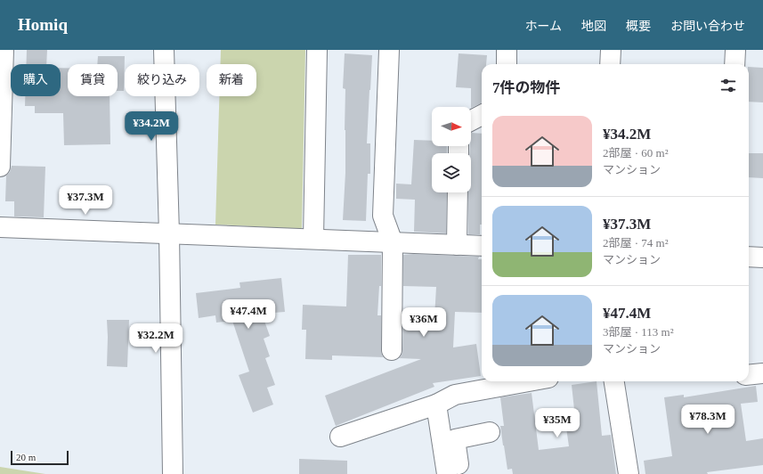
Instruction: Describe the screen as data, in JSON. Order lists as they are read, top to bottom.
{
  "scale_bar": "20 m",
  "north": "right",
  "page": {
    "header": "Homiq",
    "nav": [
      "ホーム",
      "地図",
      "概要",
      "お問い合わせ"
    ],
    "chip": [
      "購入",
      "賃貸",
      "絞り込み",
      "新着"
    ],
    "heading": "7件の物件",
    "list": [
      {
        "name": "¥34.2M",
        "note": "2部屋 · 60 m² · マンション"
      },
      {
        "name": "¥37.3M",
        "note": "2部屋 · 74 m² · マンション"
      },
      {
        "name": "¥47.4M",
        "note": "3部屋 · 113 m² · マンション"
      }
    ],
    "price": [
      "¥34.2M",
      "¥37.3M",
      "¥47.4M",
      "¥36M",
      "¥32.2M",
      "¥78.3M",
      "¥35M"
    ],
    "scale": "20 m"
  }
}
